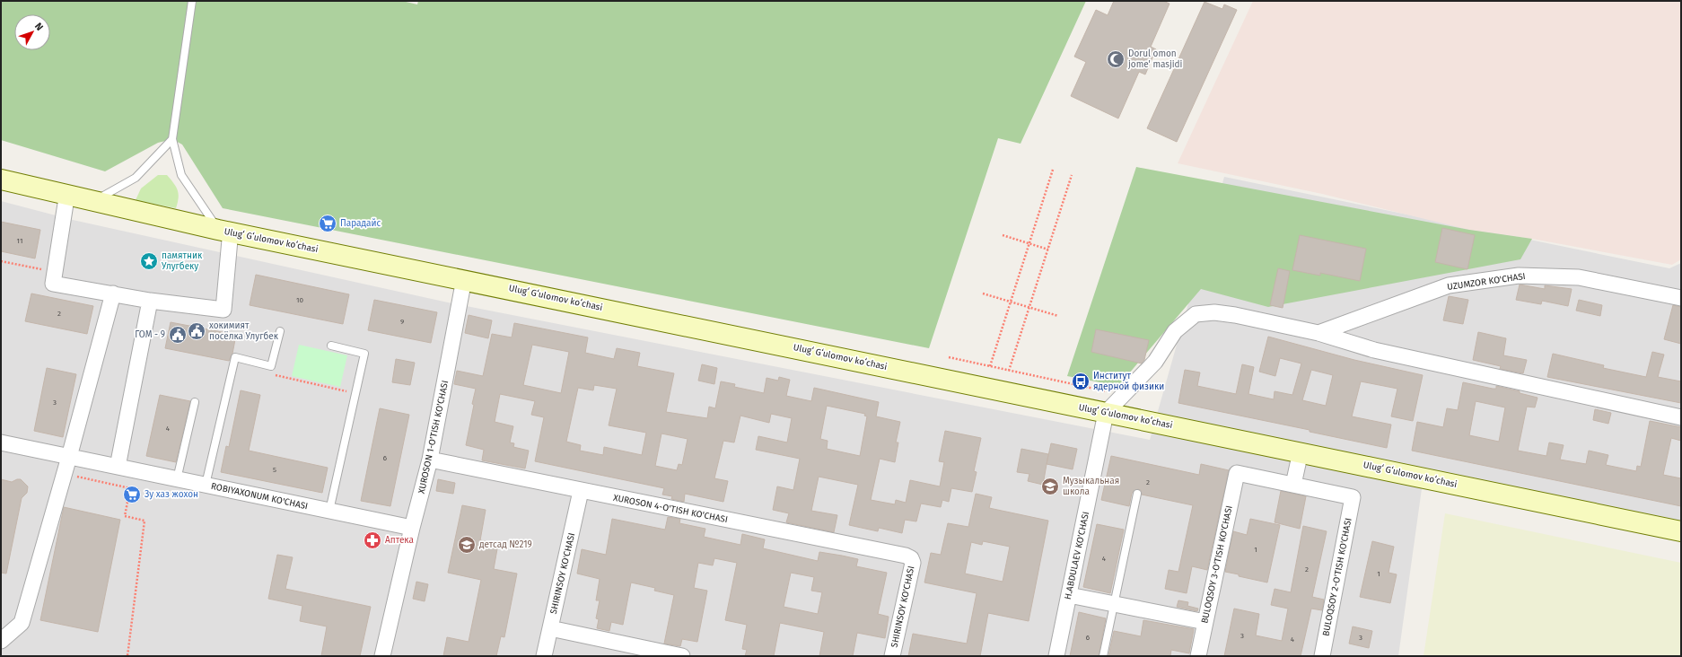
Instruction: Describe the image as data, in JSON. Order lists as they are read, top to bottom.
{
  "streets": {
    "main road": ["Ulugʻ Gʻulomov koʻchasi"],
    "street": [
      "UZUMZOR KO'CHASI",
      "ХUROSON 1-O'TISH KO'CHASI",
      "ROBIYAXONUM KO'CHASI",
      "XUROSON 4-O'TISH KO'CHASI",
      "H.ABDULAEV KO'CHASI",
      "BULOQSOY 3-O'TISH KO'CHASI",
      "SHIRINSOY KO'CHASI",
      "BULOQSOY 2-O'TISH KO'CHASI"
    ]
  },
  "crossings": [
    ["Ulugʻ Gʻulomov koʻchasi", "ХUROSON 1-O'TISH KO'CHASI"],
    ["Ulugʻ Gʻulomov koʻchasi", "H.ABDULAEV KO'CHASI"],
    ["ХUROSON 1-O'TISH KO'CHASI", "ROBIYAXONUM KO'CHASI"],
    ["ХUROSON 1-O'TISH KO'CHASI", "XUROSON 4-O'TISH KO'CHASI"],
    ["XUROSON 4-O'TISH KO'CHASI", "SHIRINSOY KO'CHASI"],
    ["BULOQSOY 3-O'TISH KO'CHASI", "BULOQSOY 2-O'TISH KO'CHASI"]
  ],
  "places": {
    "mosque": ["Dorul omon jome' masjidi"],
    "supermarket": ["Парадайс", "Зу хаз жохон"],
    "place": ["памятник Улугбеку"],
    "public building": ["хокимият посёлка Улугбек", "ГОМ - 9"],
    "bus stop": ["Институт ядерной физики"],
    "school or university": ["Музыкальная школа", "детсад №219"],
    "pharmacy": ["Аптека"]
  },
  "house_numbers": [
    "11",
    "10",
    "2",
    "9",
    "3",
    "4",
    "6",
    "5",
    "2",
    "1",
    "4",
    "2",
    "1",
    "3",
    "6",
    "3",
    "4"
  ],
  "north": "top right"
}
